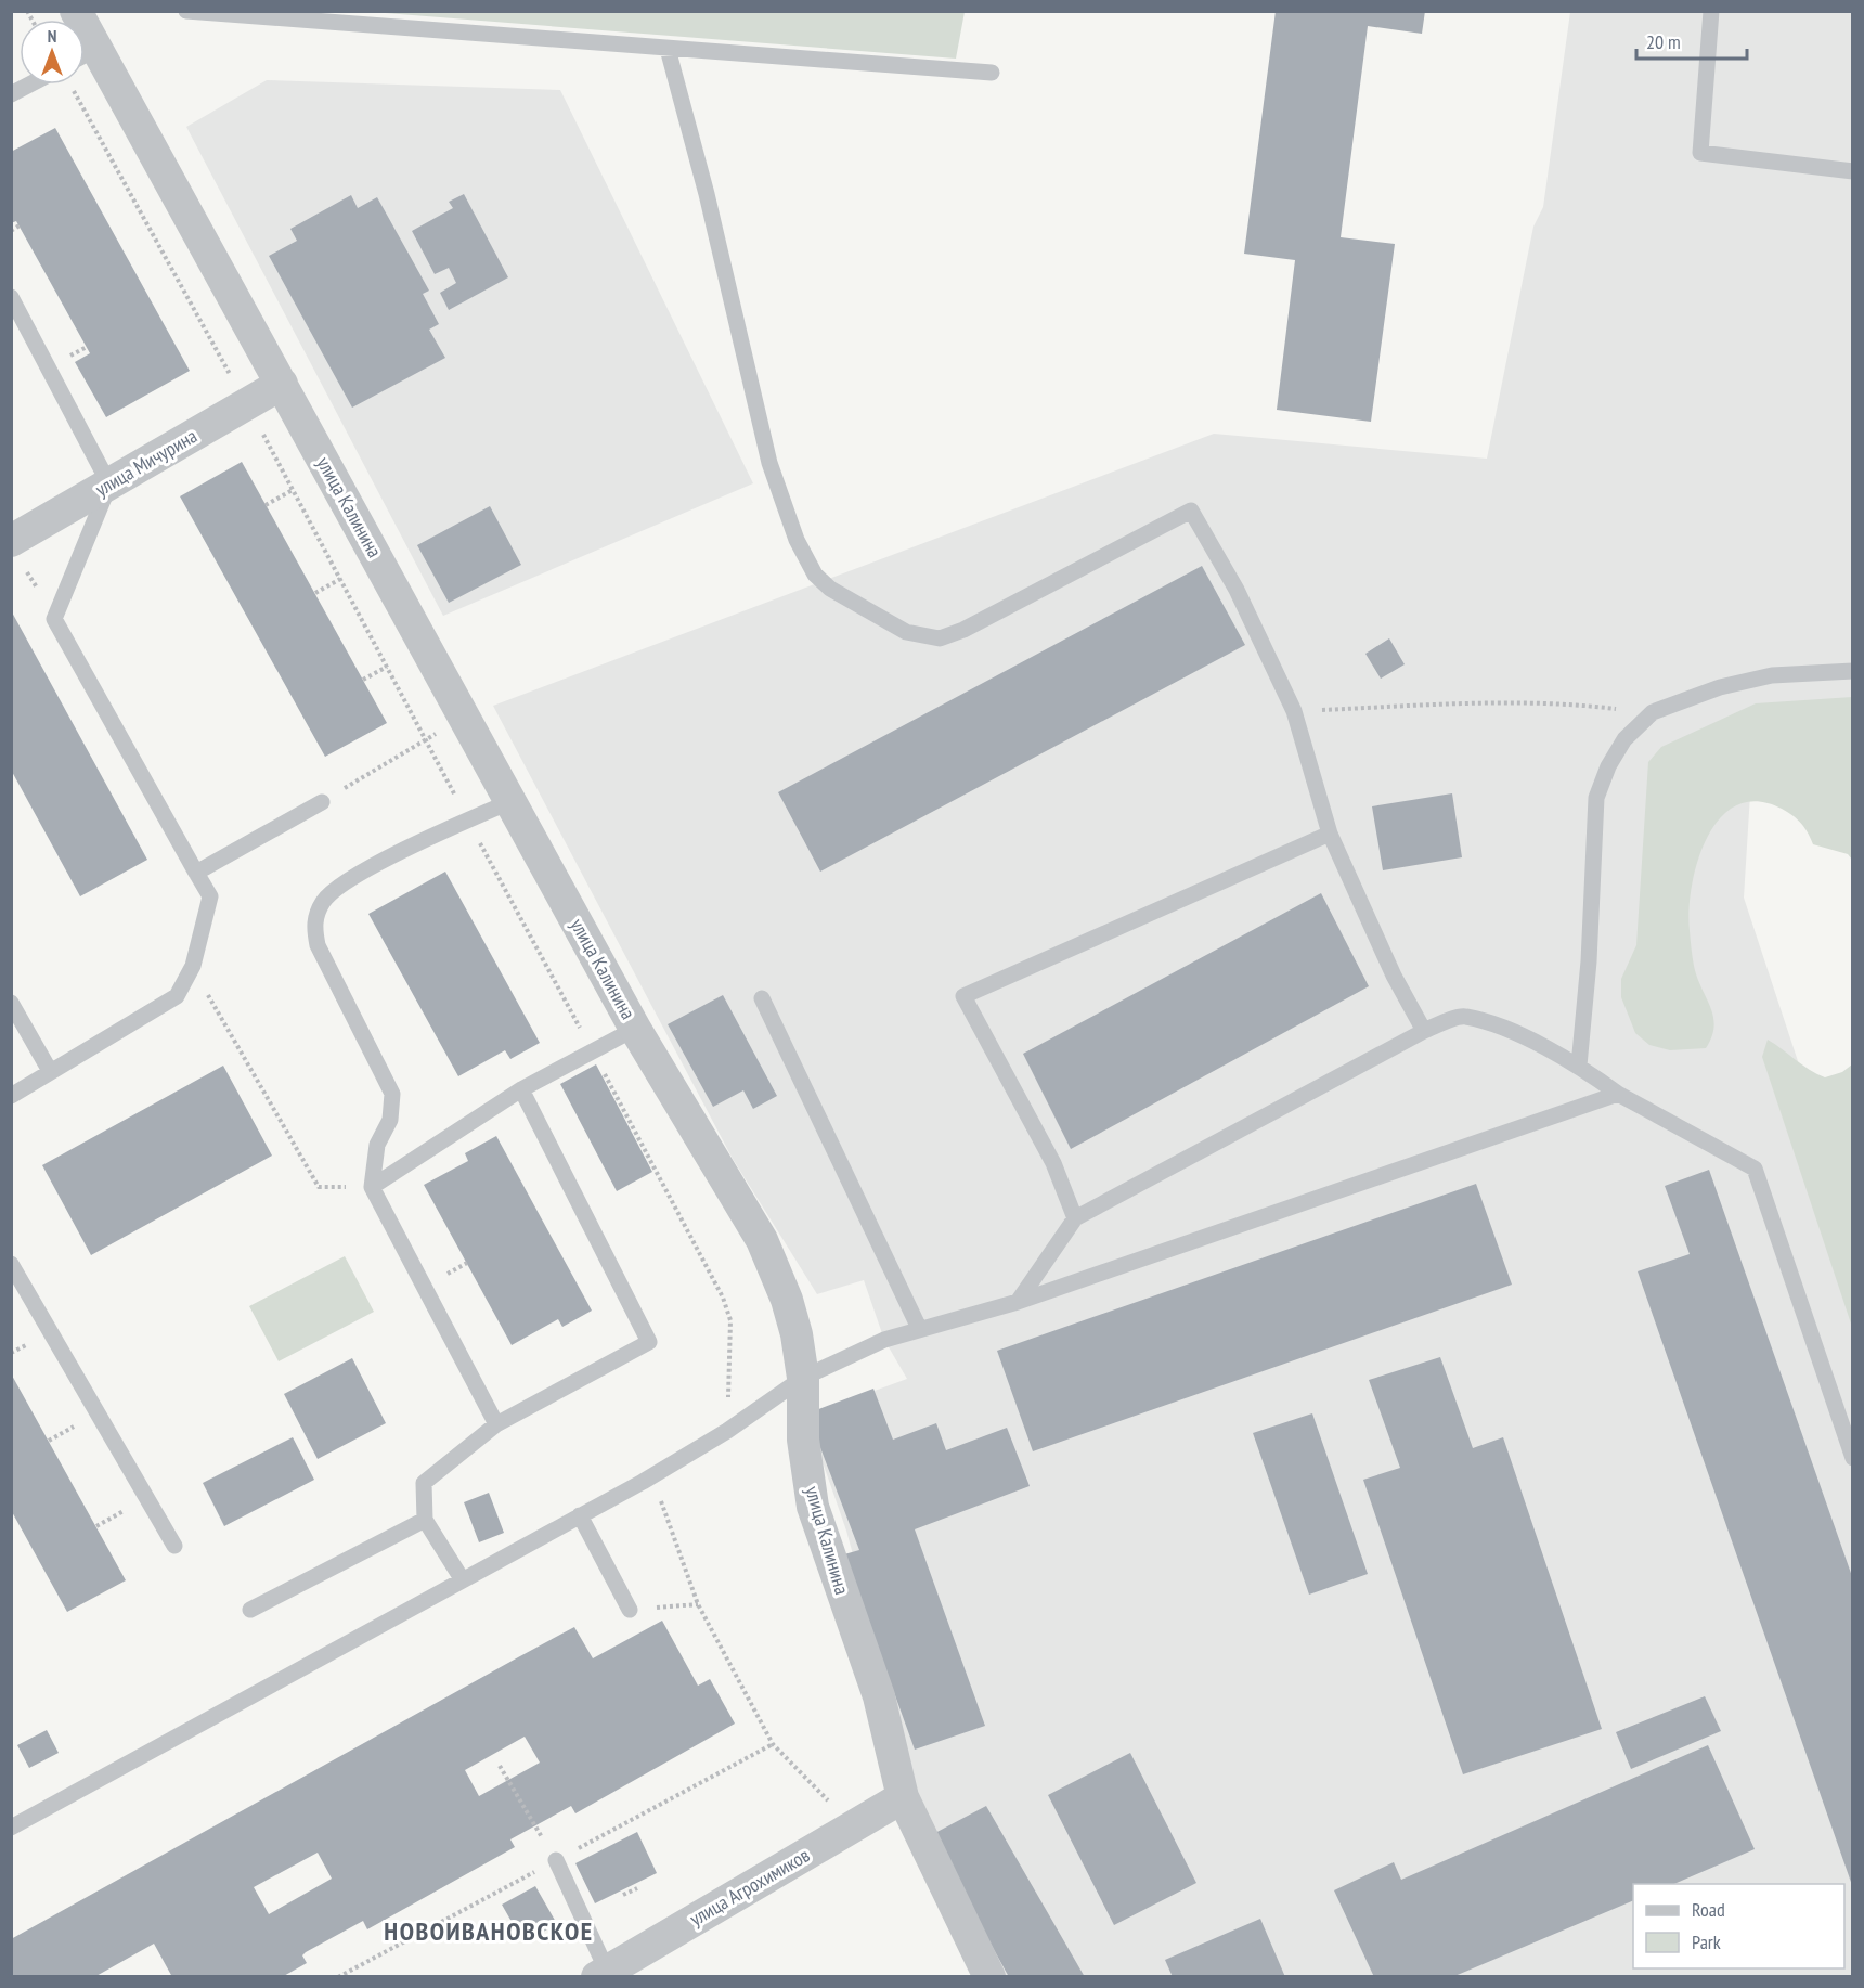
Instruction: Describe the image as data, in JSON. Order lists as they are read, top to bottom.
{
  "streets": {
    "street": ["улица Мичурина", "улица Калинина", "улица Агрохимиков"]
  },
  "crossings": [
    ["улица Мичурина", "улица Калинина"],
    ["улица Калинина", "улица Агрохимиков"]
  ],
  "districts": ["НОВОИВАНОВСКОЕ"],
  "legend": ["Road", "Park"],
  "scale_bar": "20 m",
  "north": "top"
}
